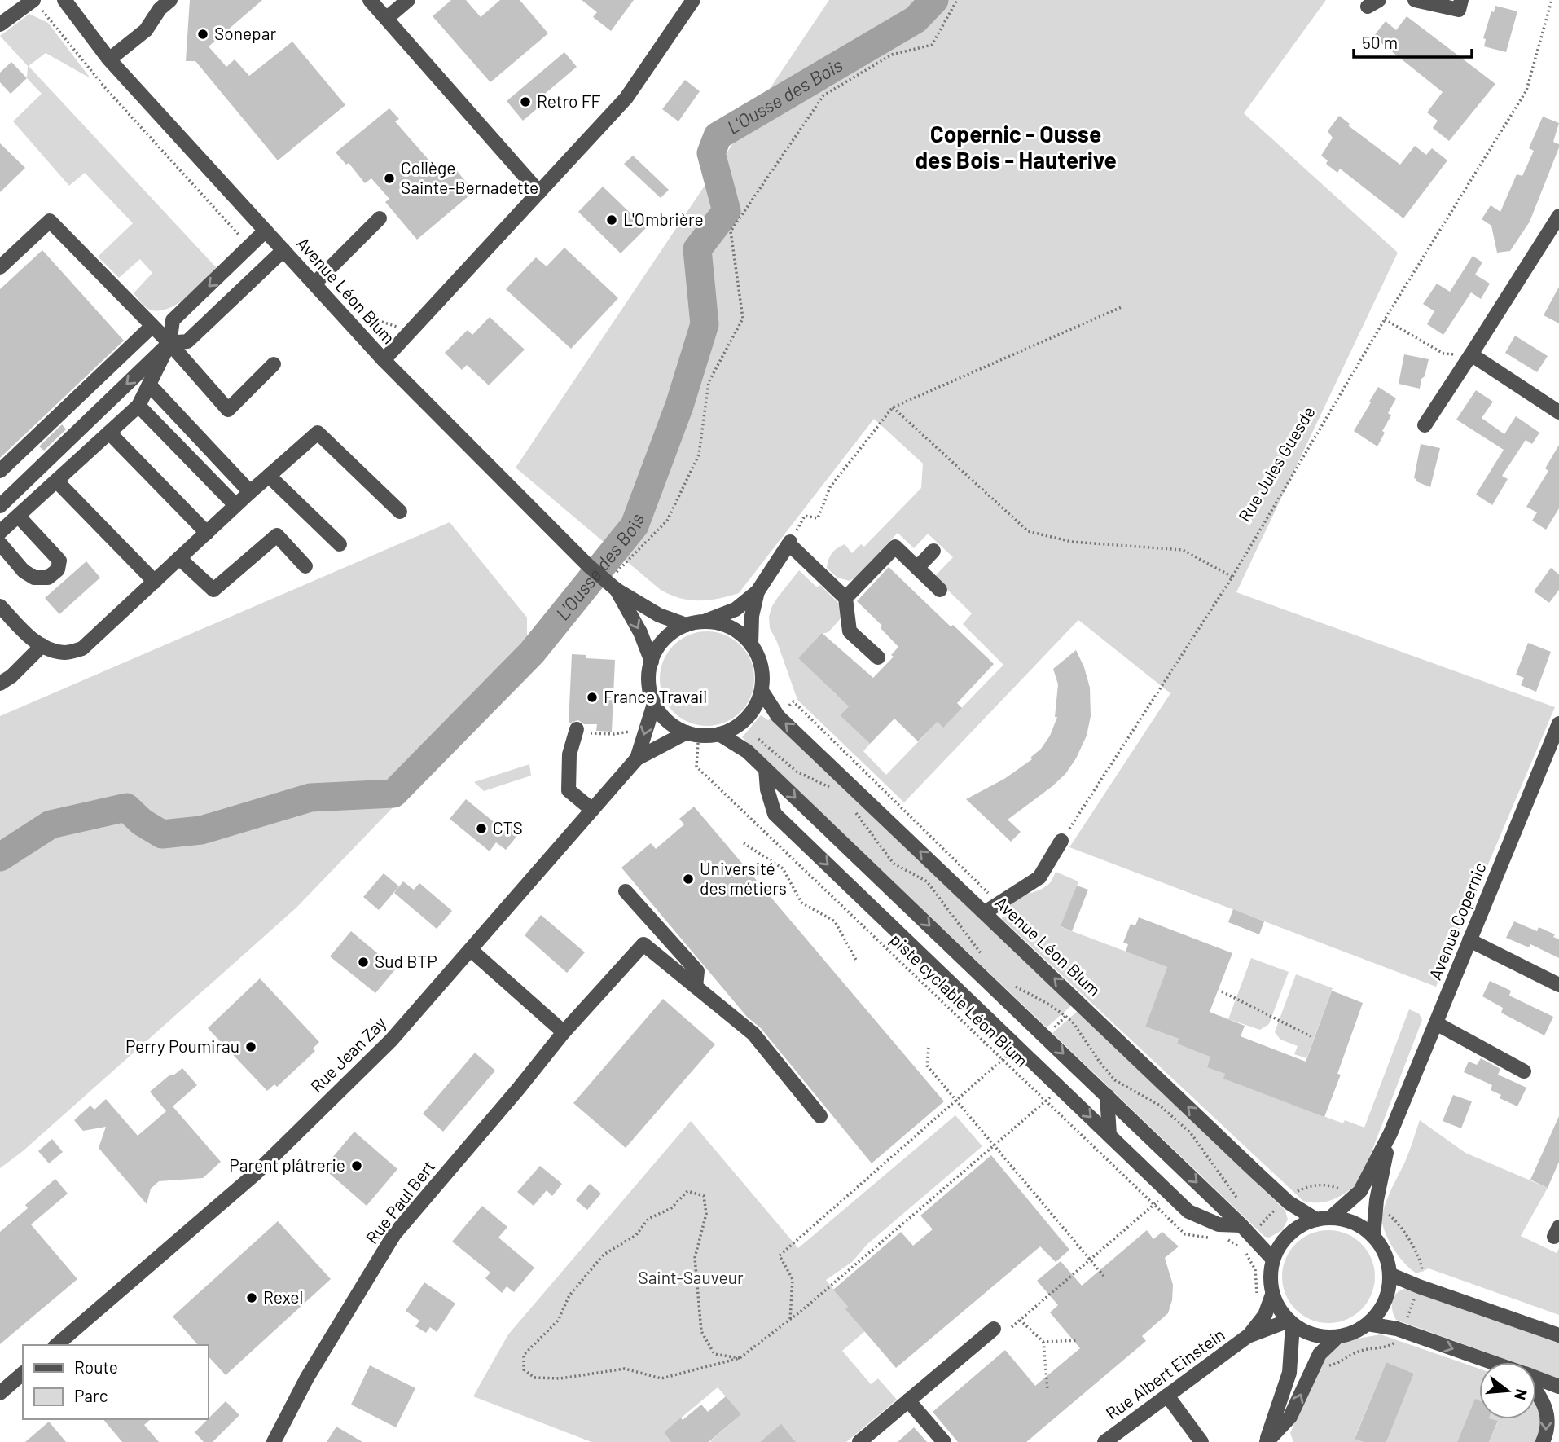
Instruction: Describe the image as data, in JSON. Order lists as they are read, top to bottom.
{
  "streets": {
    "street": [
      "Avenue Léon Blum",
      "Avenue Copernic",
      "Rue Jean Zay",
      "Rue Paul Bert",
      "Rue Albert Einstein"
    ],
    "path": ["Rue Jules Guesde", "piste cyclable Léon Blum"]
  },
  "crossings": [
    ["Avenue Léon Blum", "Avenue Copernic"],
    ["Avenue Léon Blum", "piste cyclable Léon Blum"],
    ["Avenue Léon Blum", "Rue Jean Zay"],
    ["Avenue Léon Blum", "Rue Albert Einstein"],
    ["Avenue Copernic", "Rue Albert Einstein"],
    ["piste cyclable Léon Blum", "Rue Jean Zay"]
  ],
  "districts": ["Copernic - Ousse des Bois - Hauterive"],
  "water": ["L'Ousse des Bois"],
  "parks": ["Saint-Sauveur"],
  "places": [
    "Sonepar",
    "Retro FF",
    "Collège Sainte-Bernadette",
    "L'Ombrière",
    "France Travail",
    "CTS",
    "Université des métiers",
    "Sud BTP",
    "Perry Poumirau",
    "Parent plâtrerie",
    "Rexel"
  ],
  "legend": ["Route", "Parc"],
  "scale_bar": "50 m",
  "north": "right"
}
